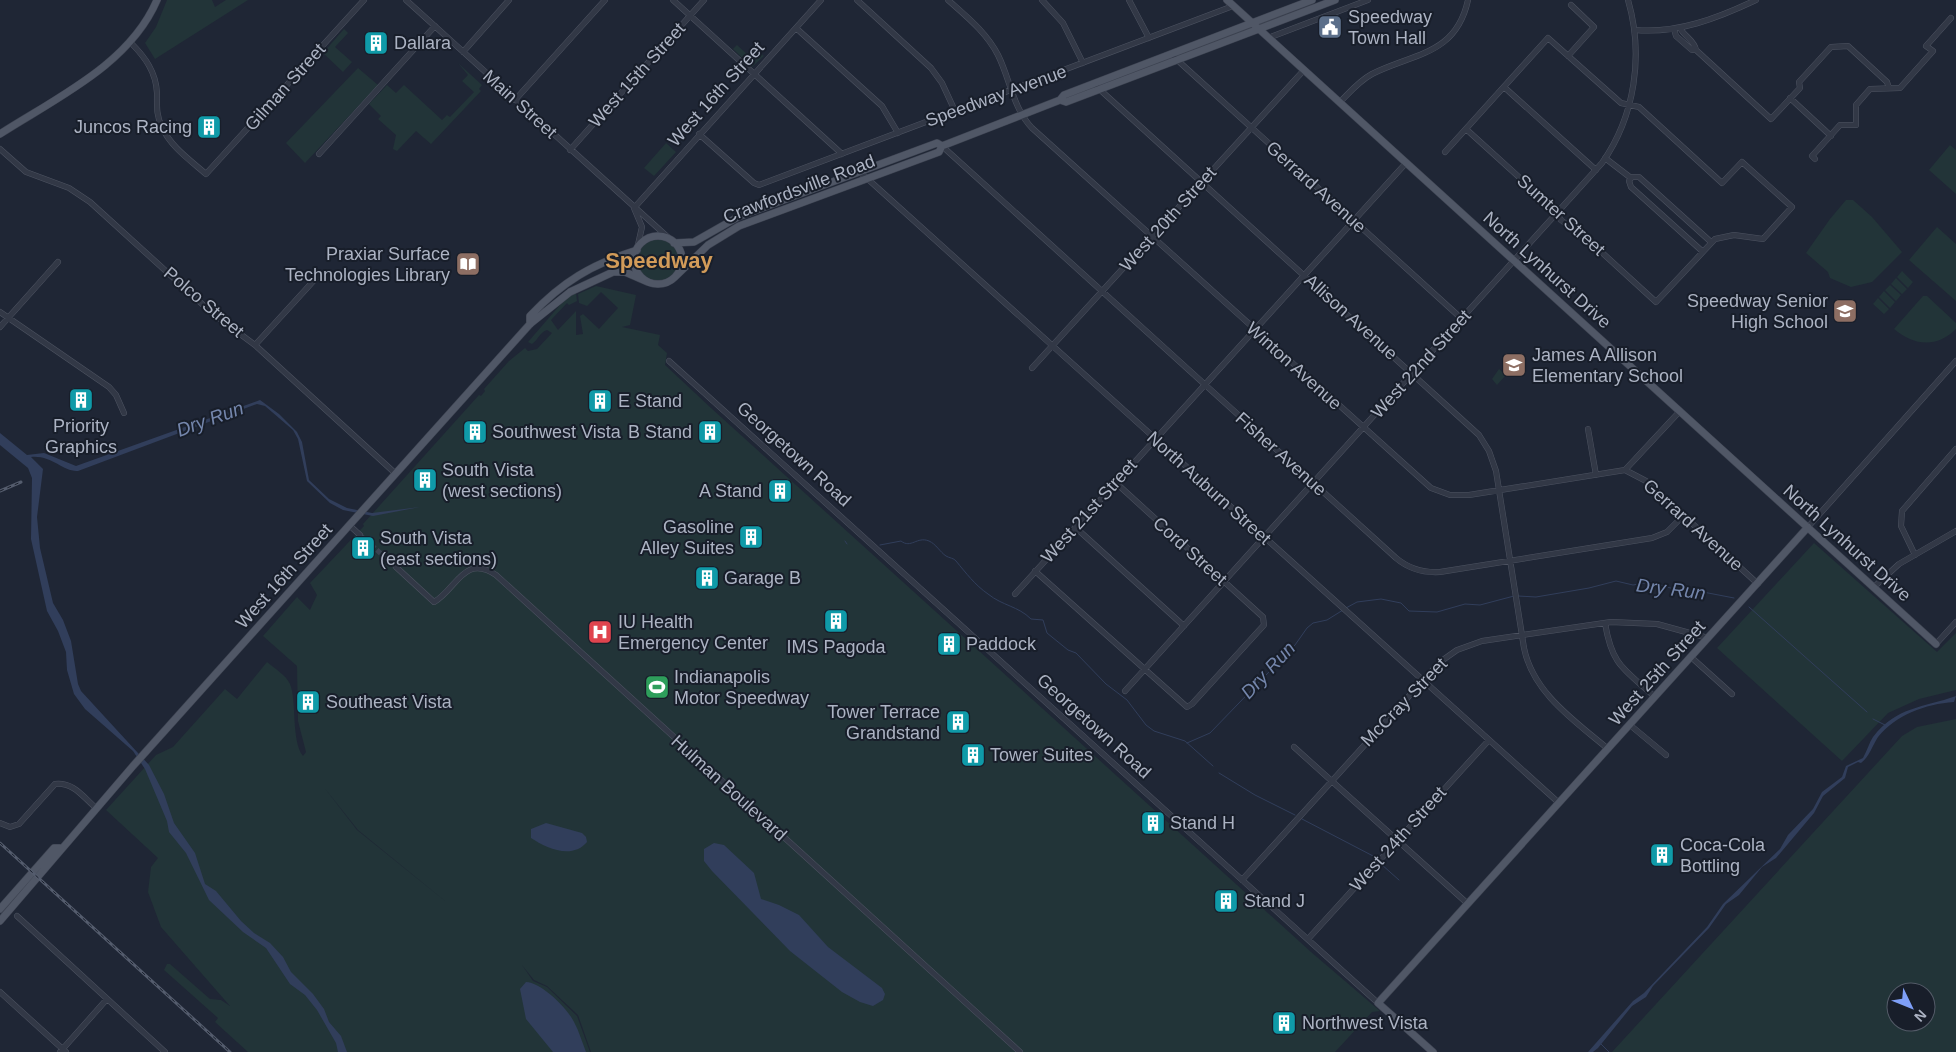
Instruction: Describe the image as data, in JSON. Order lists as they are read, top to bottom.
{
  "streets": {
    "main road": [
      "West 16th Street",
      "Crawfordsville Road",
      "North Lynhurst Drive",
      "Georgetown Road",
      "West 25th Street"
    ],
    "street": [
      "West 15th Street",
      "Gilman Street",
      "Speedway Avenue",
      "Main Street",
      "Gerrard Avenue",
      "Sumter Street",
      "West 20th Street",
      "Polco Street",
      "Allison Avenue",
      "West 22nd Street",
      "Winton Avenue",
      "Fisher Avenue",
      "North Auburn Street",
      "West 21st Street",
      "Cord Street",
      "McCray Street",
      "Hulman Boulevard",
      "West 24th Street"
    ]
  },
  "crossings": [
    ["West 15th Street", "Main Street"],
    ["West 16th Street", "Speedway Avenue"],
    ["West 16th Street", "Main Street"],
    ["West 16th Street", "Crawfordsville Road"],
    ["West 16th Street", "Polco Street"],
    ["Speedway Avenue", "North Lynhurst Drive"],
    ["Speedway Avenue", "Winton Avenue"],
    ["Main Street", "Crawfordsville Road"],
    ["Gerrard Avenue", "Crawfordsville Road"],
    ["Gerrard Avenue", "West 20th Street"],
    ["Gerrard Avenue", "West 22nd Street"],
    ["Gerrard Avenue", "Winton Avenue"],
    ["Gerrard Avenue", "Fisher Avenue"],
    ["Gerrard Avenue", "West 21st Street"],
    ["Gerrard Avenue", "West 25th Street"],
    ["Crawfordsville Road", "North Lynhurst Drive"],
    ["Crawfordsville Road", "Allison Avenue"],
    ["Crawfordsville Road", "Winton Avenue"],
    ["Crawfordsville Road", "Fisher Avenue"],
    ["Crawfordsville Road", "North Auburn Street"],
    ["Sumter Street", "West 22nd Street"],
    ["West 20th Street", "North Lynhurst Drive"],
    ["West 20th Street", "Allison Avenue"],
    ["West 20th Street", "Winton Avenue"],
    ["West 20th Street", "Fisher Avenue"],
    ["West 20th Street", "North Auburn Street"],
    ["North Lynhurst Drive", "West 22nd Street"],
    ["North Lynhurst Drive", "West 21st Street"],
    ["North Lynhurst Drive", "West 25th Street"],
    ["Allison Avenue", "West 22nd Street"],
    ["Allison Avenue", "Winton Avenue"],
    ["Allison Avenue", "Fisher Avenue"],
    ["Allison Avenue", "West 21st Street"],
    ["Allison Avenue", "West 25th Street"],
    ["Allison Avenue", "McCray Street"],
    ["West 22nd Street", "Winton Avenue"],
    ["West 22nd Street", "Fisher Avenue"],
    ["West 22nd Street", "North Auburn Street"],
    ["West 22nd Street", "Cord Street"],
    ["Winton Avenue", "West 21st Street"],
    ["Georgetown Road", "West 25th Street"],
    ["Georgetown Road", "McCray Street"],
    ["Georgetown Road", "West 24th Street"],
    ["Fisher Avenue", "West 21st Street"],
    ["North Auburn Street", "West 21st Street"],
    ["North Auburn Street", "West 25th Street"],
    ["North Auburn Street", "McCray Street"],
    ["North Auburn Street", "West 24th Street"],
    ["West 21st Street", "Cord Street"],
    ["West 25th Street", "McCray Street"]
  ],
  "districts": ["Speedway"],
  "water": ["Dry Run"],
  "places": {
    "public building": ["Speedway Town Hall"],
    "building": [
      "Dallara",
      "Juncos Racing",
      "Priority Graphics",
      "E Stand",
      "Southwest Vista",
      "B Stand",
      "South Vista (west sections)",
      "A Stand",
      "Gasoline Alley Suites",
      "South Vista (east sections)",
      "Garage B",
      "IMS Pagoda",
      "Paddock",
      "Southeast Vista",
      "Tower Terrace Grandstand",
      "Tower Suites",
      "Stand H",
      "Coca-Cola Bottling",
      "Stand J",
      "Northwest Vista"
    ],
    "library": ["Praxiar Surface Technologies Library"],
    "school or university": ["Speedway Senior High School", "James A Allison Elementary School"],
    "hospital": ["IU Health Emergency Center"],
    "sports": ["Indianapolis Motor Speedway"]
  },
  "north": "bottom right"
}
